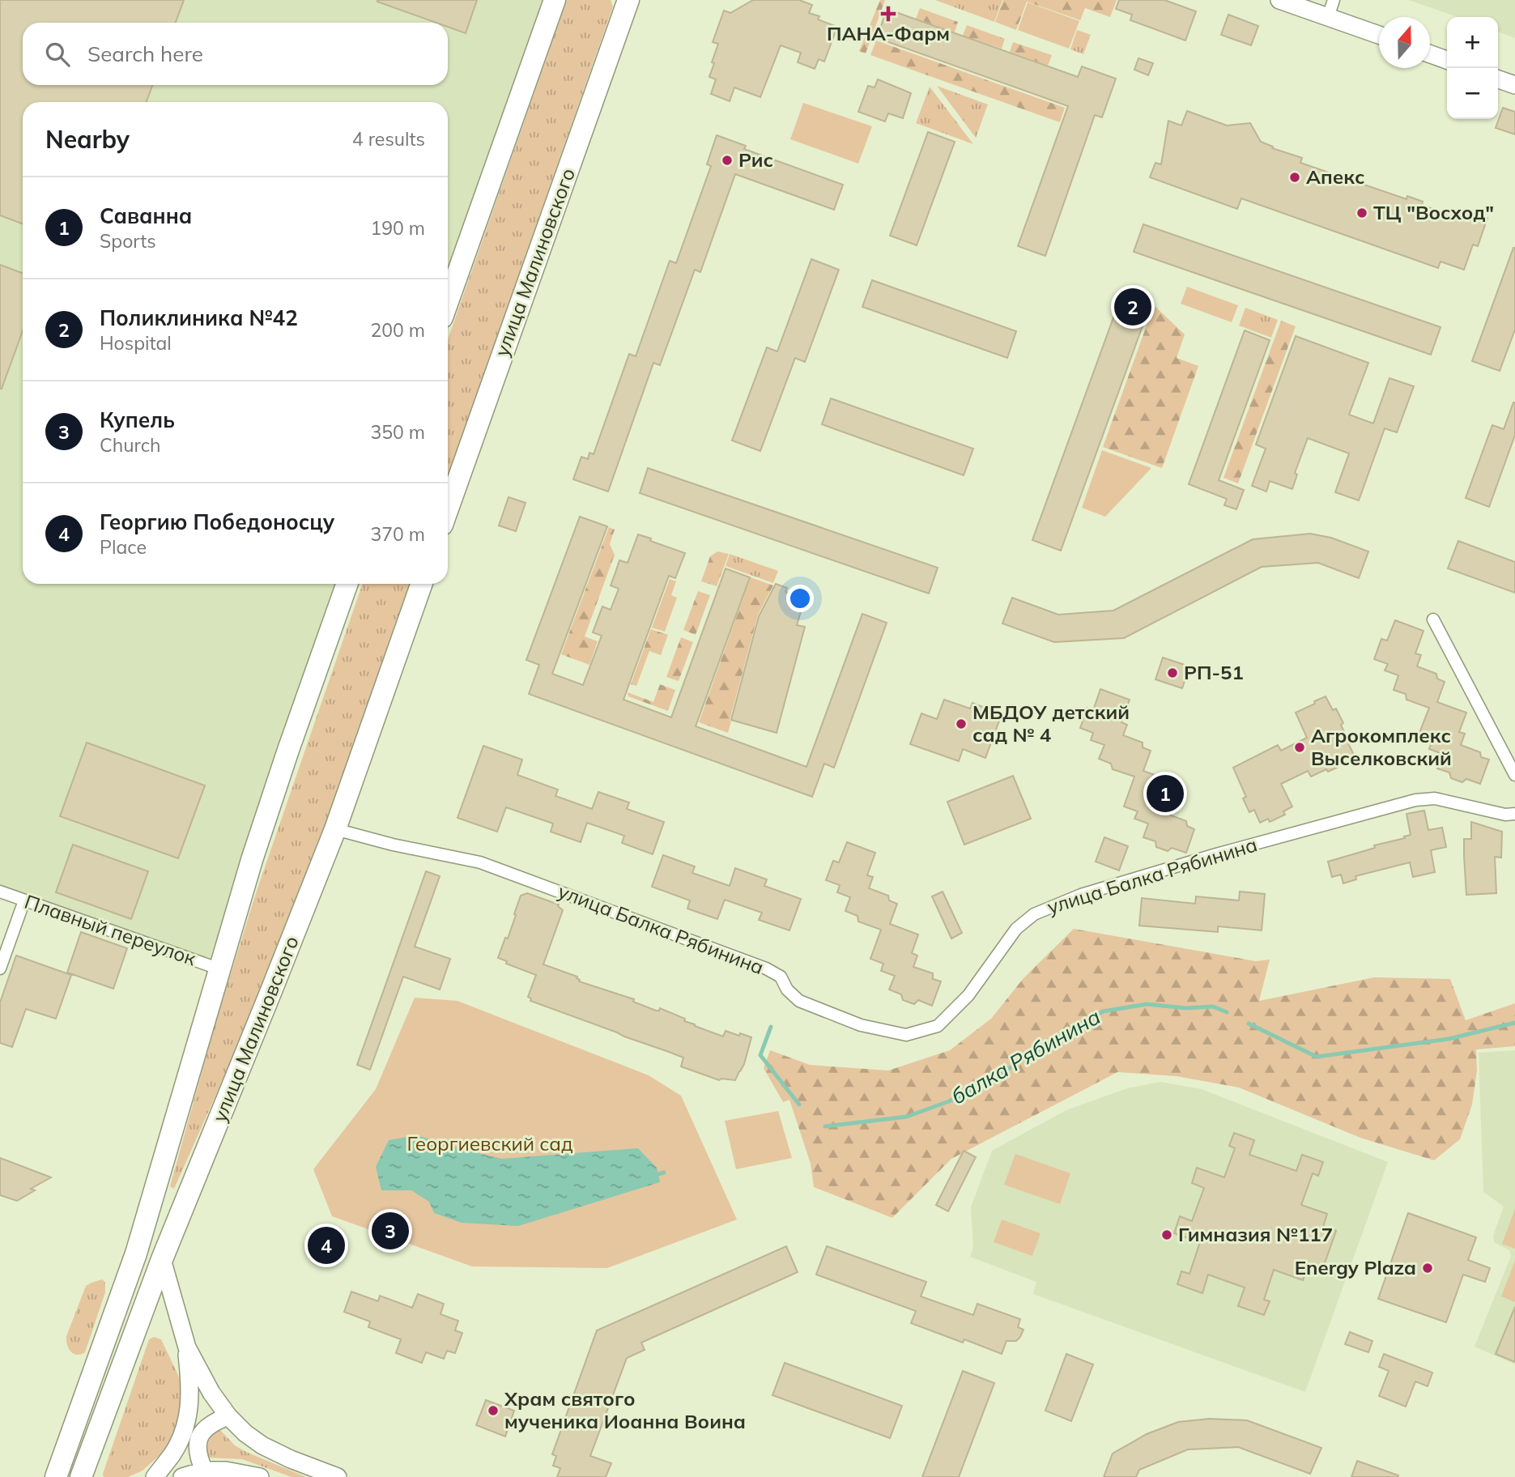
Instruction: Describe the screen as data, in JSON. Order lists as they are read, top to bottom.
{
  "streets": {
    "highway": ["улица Малиновского"],
    "street": ["улица Балка Рябинина", "Плавный переулок"]
  },
  "crossings": [
    ["улица Малиновского", "улица Балка Рябинина"]
  ],
  "water": ["балка Рябинина"],
  "parks": ["Георгиевский сад"],
  "places": {
    "health": ["ПАНА-Фарм"],
    "other": [
      "Рис",
      "Апекс",
      "ТЦ \"Восход\"",
      "РП-51",
      "МБДОУ детский сад № 4",
      "Агрокомплекс Выселковский",
      "Гимназия №117",
      "Energy Plaza",
      "Храм святого мученика Иоанна Воина"
    ]
  },
  "north": "top",
  "page": {
    "map_buttons": ["+", "−"],
    "search": "Search here",
    "heading": ["Nearby", "4 results"],
    "list": [
      {
        "mark": "1",
        "name": "Саванна",
        "note": "Sports",
        "value": "190 m"
      },
      {
        "mark": "2",
        "name": "Поликлиника №42",
        "note": "Hospital",
        "value": "200 m"
      },
      {
        "mark": "3",
        "name": "Купель",
        "note": "Church",
        "value": "350 m"
      },
      {
        "mark": "4",
        "name": "Георгию Победоносцу",
        "note": "Place",
        "value": "370 m"
      }
    ],
    "pins": [
      "2",
      "1",
      "3",
      "4"
    ]
  }
}
